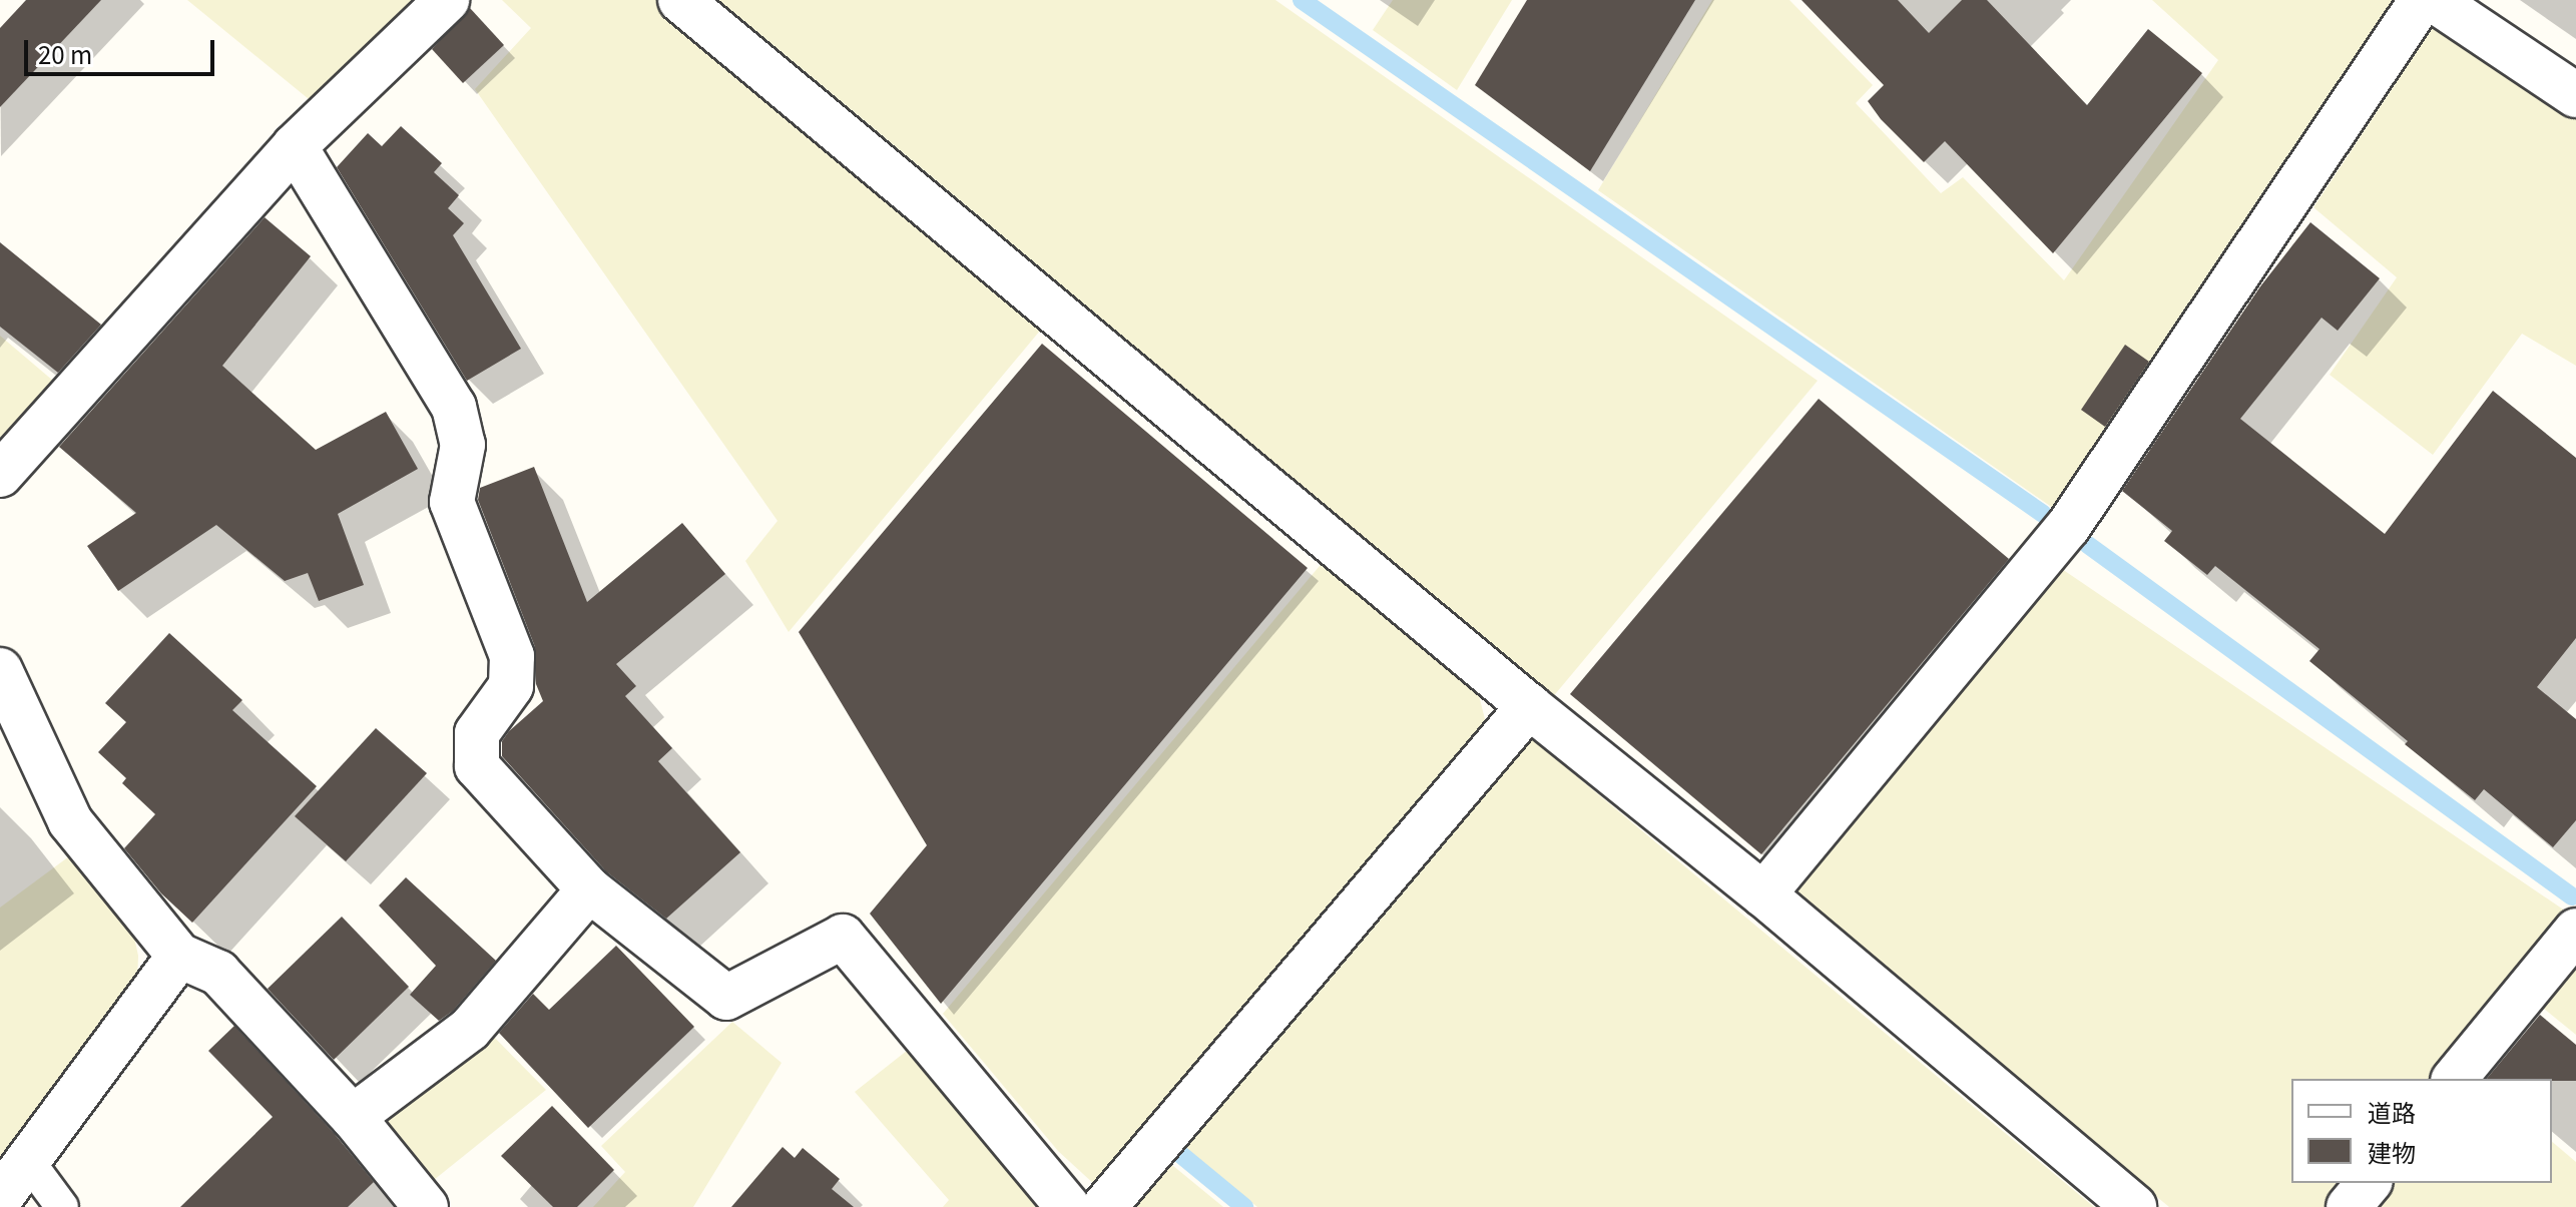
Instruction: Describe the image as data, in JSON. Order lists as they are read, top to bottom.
{
  "legend": ["道路", "建物"],
  "scale_bar": "20 m"
}
